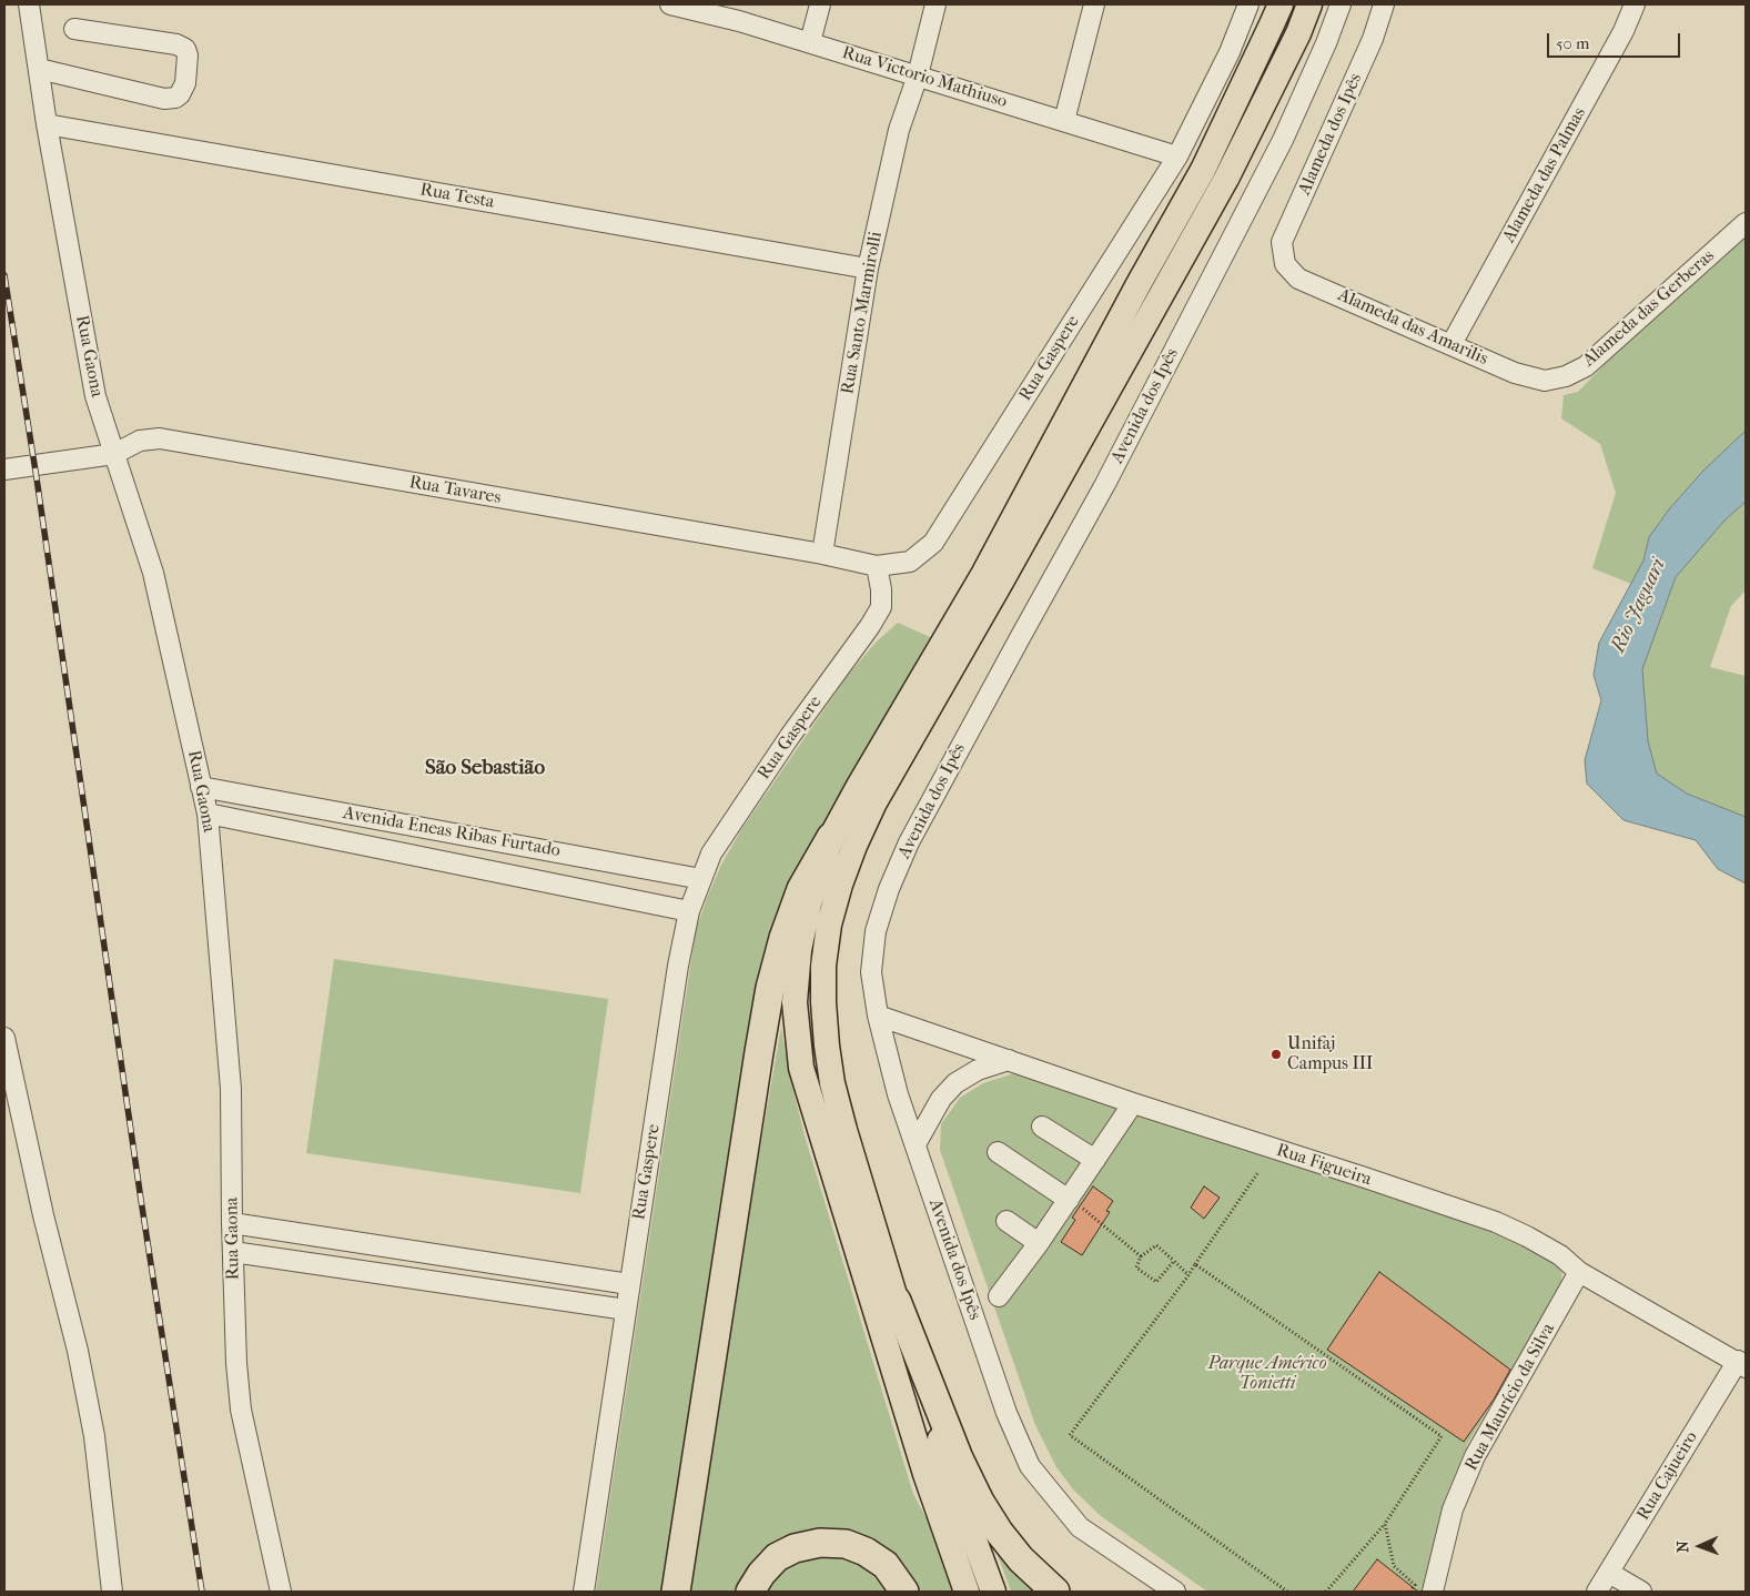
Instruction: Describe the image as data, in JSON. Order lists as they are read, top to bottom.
{
  "streets": {
    "street": [
      "Rua Victorio Mathiuso",
      "Alameda dos Ipês",
      "Alameda das Palmas",
      "Rua Testa",
      "Alameda das Gerberas",
      "Rua Santo Marmirolli",
      "Alameda das Amarilis",
      "Rua Gaona",
      "Rua Gaspere",
      "Avenida dos Ipês",
      "Rua Tavares",
      "Avenida Eneas Ribas Furtado",
      "Rua Figueira",
      "Rua Maurício da Silva",
      "Rua Cajueiro"
    ]
  },
  "crossings": [
    ["Rua Victorio Mathiuso", "Rua Santo Marmirolli"],
    ["Rua Victorio Mathiuso", "Rua Gaspere"],
    ["Alameda dos Ipês", "Alameda das Amarilis"],
    ["Alameda das Palmas", "Alameda das Amarilis"],
    ["Rua Testa", "Rua Santo Marmirolli"],
    ["Rua Testa", "Rua Gaona"],
    ["Alameda das Gerberas", "Alameda das Amarilis"],
    ["Rua Santo Marmirolli", "Rua Tavares"],
    ["Rua Gaona", "Rua Tavares"],
    ["Rua Gaona", "Avenida Eneas Ribas Furtado"],
    ["Rua Gaspere", "Rua Tavares"],
    ["Rua Gaspere", "Avenida Eneas Ribas Furtado"],
    ["Avenida dos Ipês", "Rua Figueira"],
    ["Rua Figueira", "Rua Maurício da Silva"],
    ["Rua Figueira", "Rua Cajueiro"]
  ],
  "districts": ["São Sebastião"],
  "water": ["Rio Jaguari"],
  "parks": ["Parque Américo Tonietti"],
  "places": ["Unifaj Campus III"],
  "scale_bar": "50 m",
  "north": "left"
}
